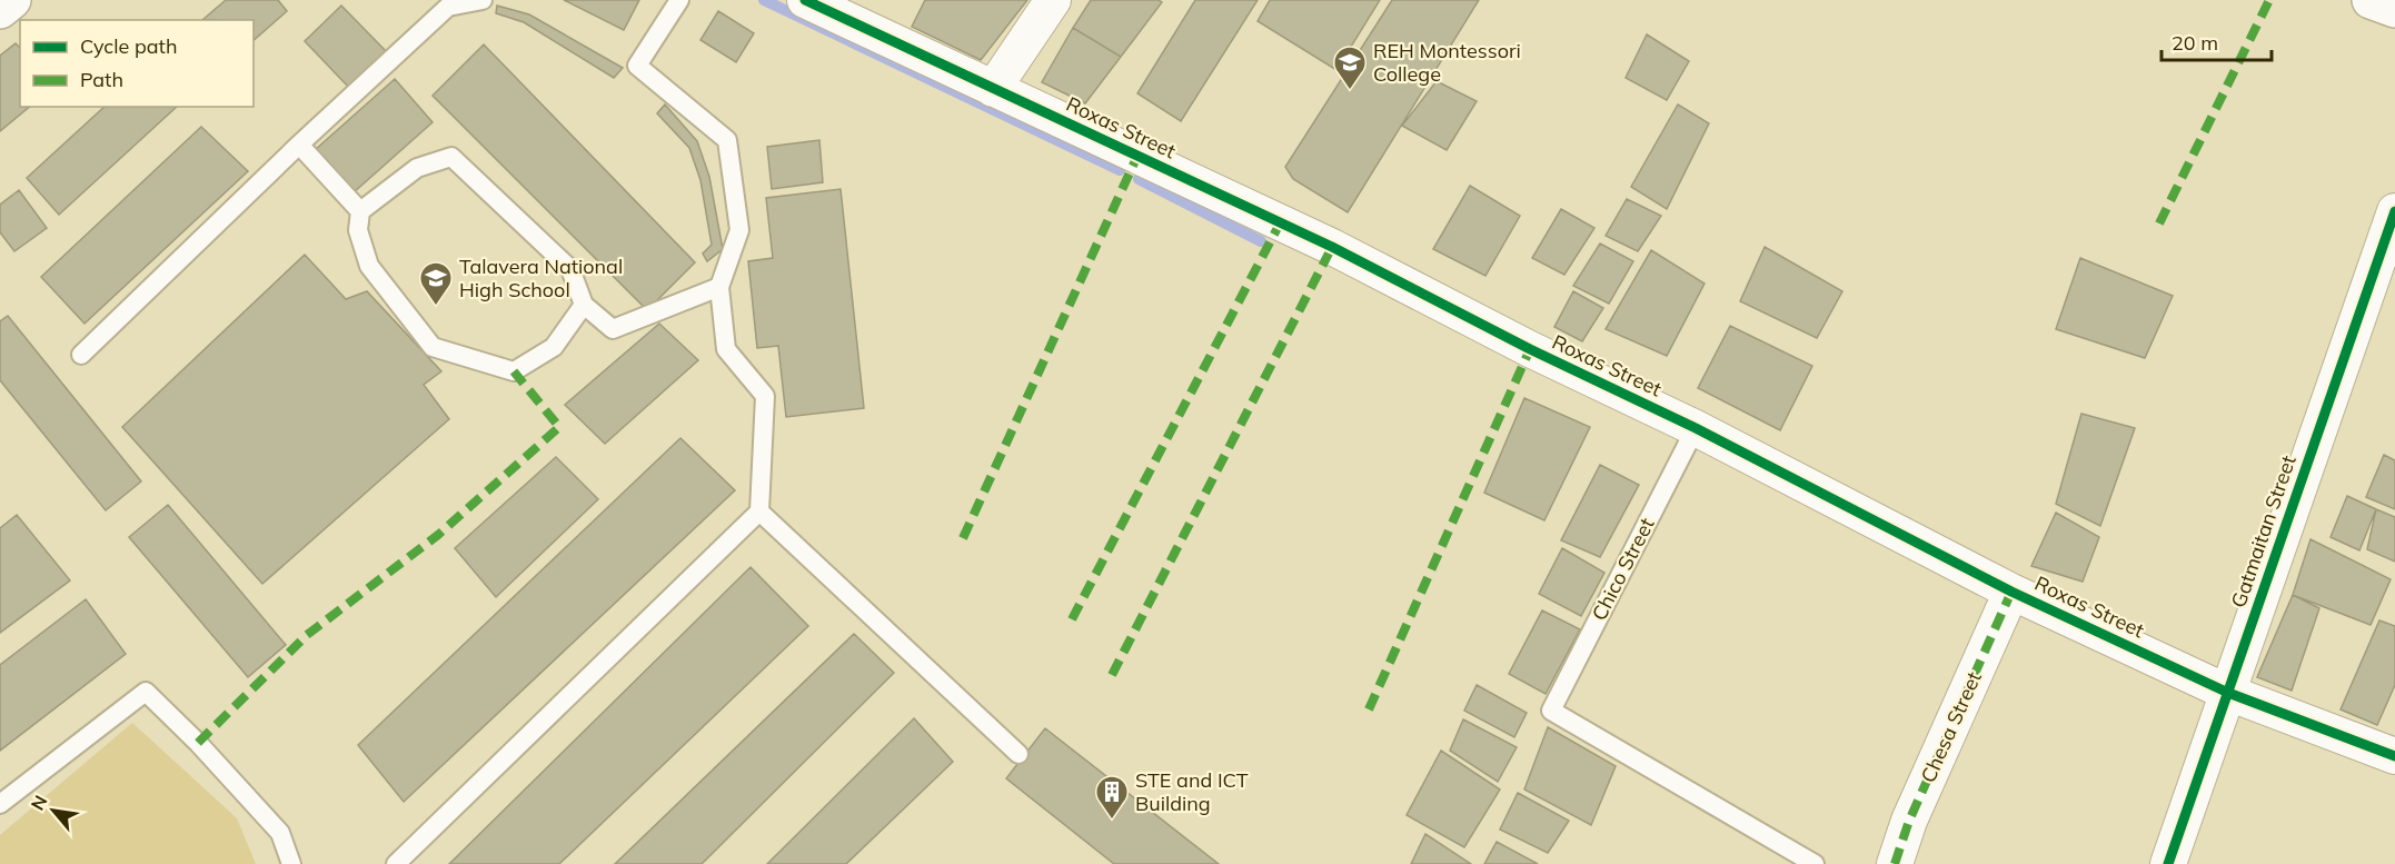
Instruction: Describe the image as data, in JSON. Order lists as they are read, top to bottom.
{
  "streets": {
    "street": ["Roxas Street", "Gatmaitan Street", "Chesa Street"],
    "lane": ["Chico Street"]
  },
  "crossings": [
    ["Roxas Street", "Gatmaitan Street"],
    ["Roxas Street", "Chico Street"],
    ["Roxas Street", "Chesa Street"]
  ],
  "places": {
    "school or university": ["REH Montessori College", "Talavera National High School"],
    "building": ["STE and ICT Building"]
  },
  "legend": ["Cycle path", "Path"],
  "scale_bar": "20 m",
  "north": "top left"
}
